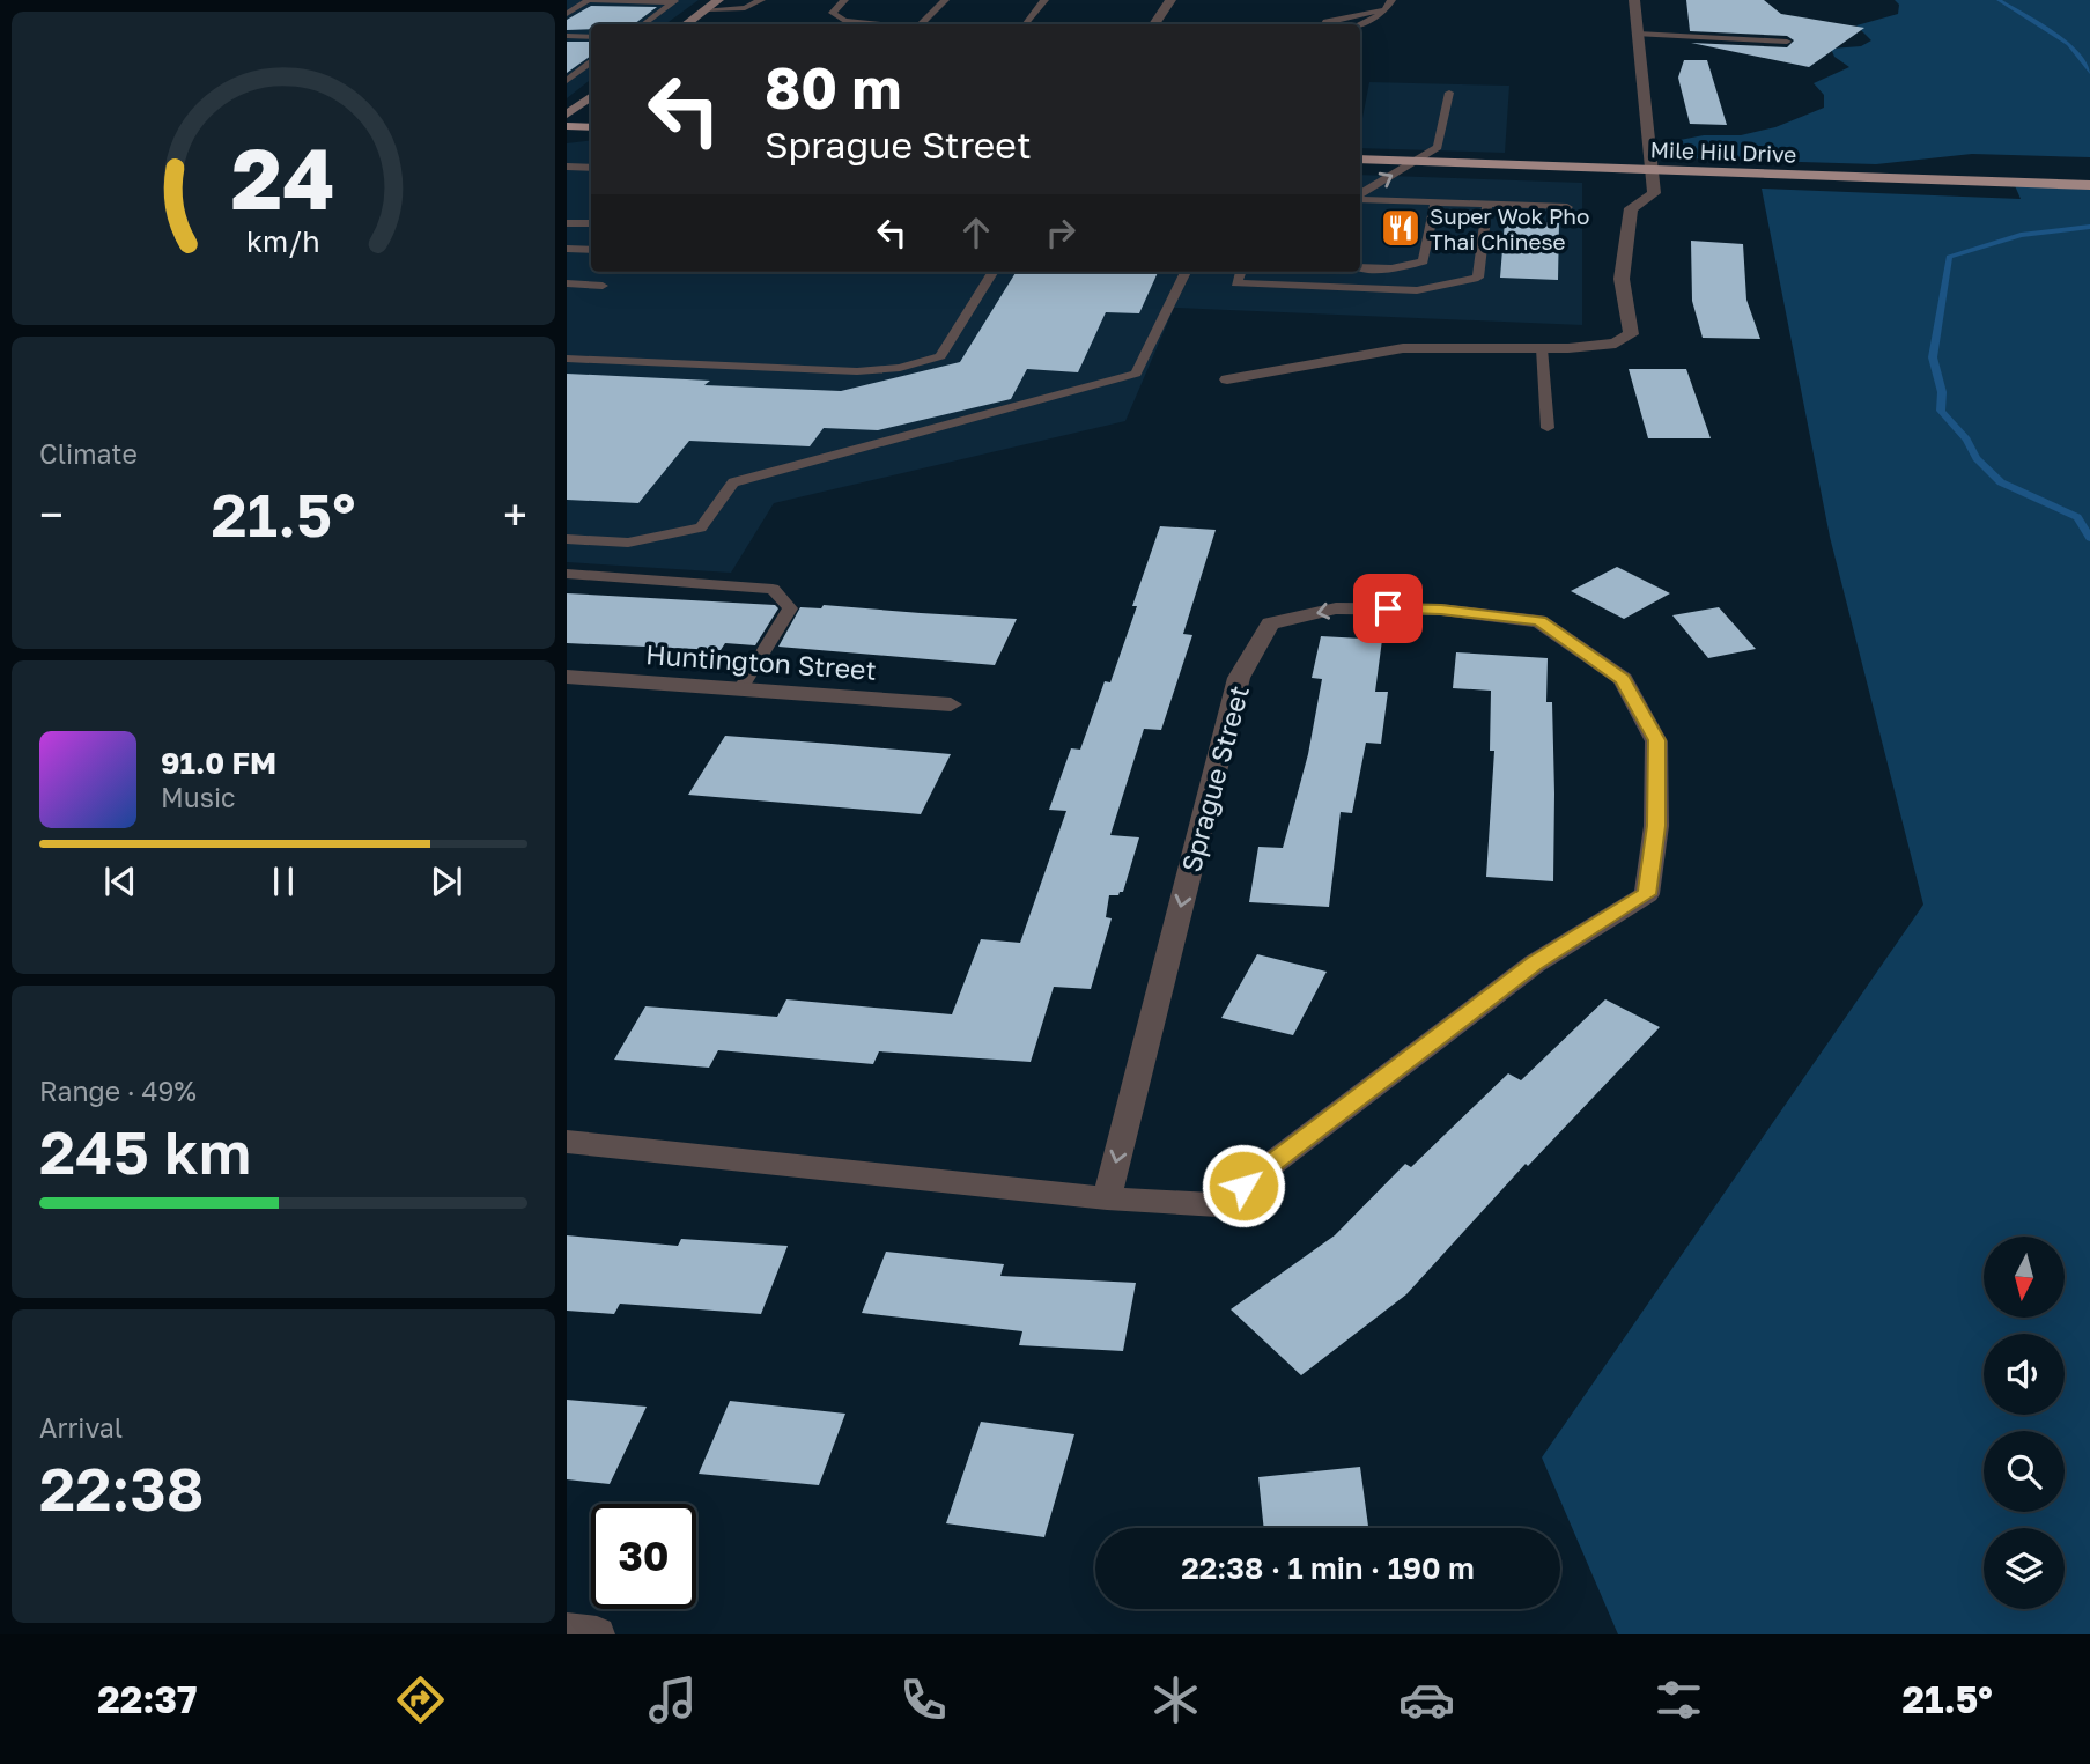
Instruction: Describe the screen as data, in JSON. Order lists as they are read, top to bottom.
{
  "streets": {
    "main road": ["Mile Hill Drive"],
    "street": ["Huntington Street", "Sprague Street"]
  },
  "places": {
    "restaurant": ["Super Wok Pho Thai Chinese"]
  },
  "north": "bottom",
  "page": {
    "turn": ["80 m", "Sprague Street"],
    "tile": [
      "Climate",
      ["Range · 49%", "245 km"],
      ["Arrival", "22:38"]
    ],
    "heat": ["−", "21.5°", "+"],
    "song": ["91.0 FM", "Music"],
    "limit": "30",
    "trip": "22:38 · 1 min · 190 m",
    "tabs": ["22:37", "21.5°"],
    "gauge": ["24", "km/h"]
  }
}
